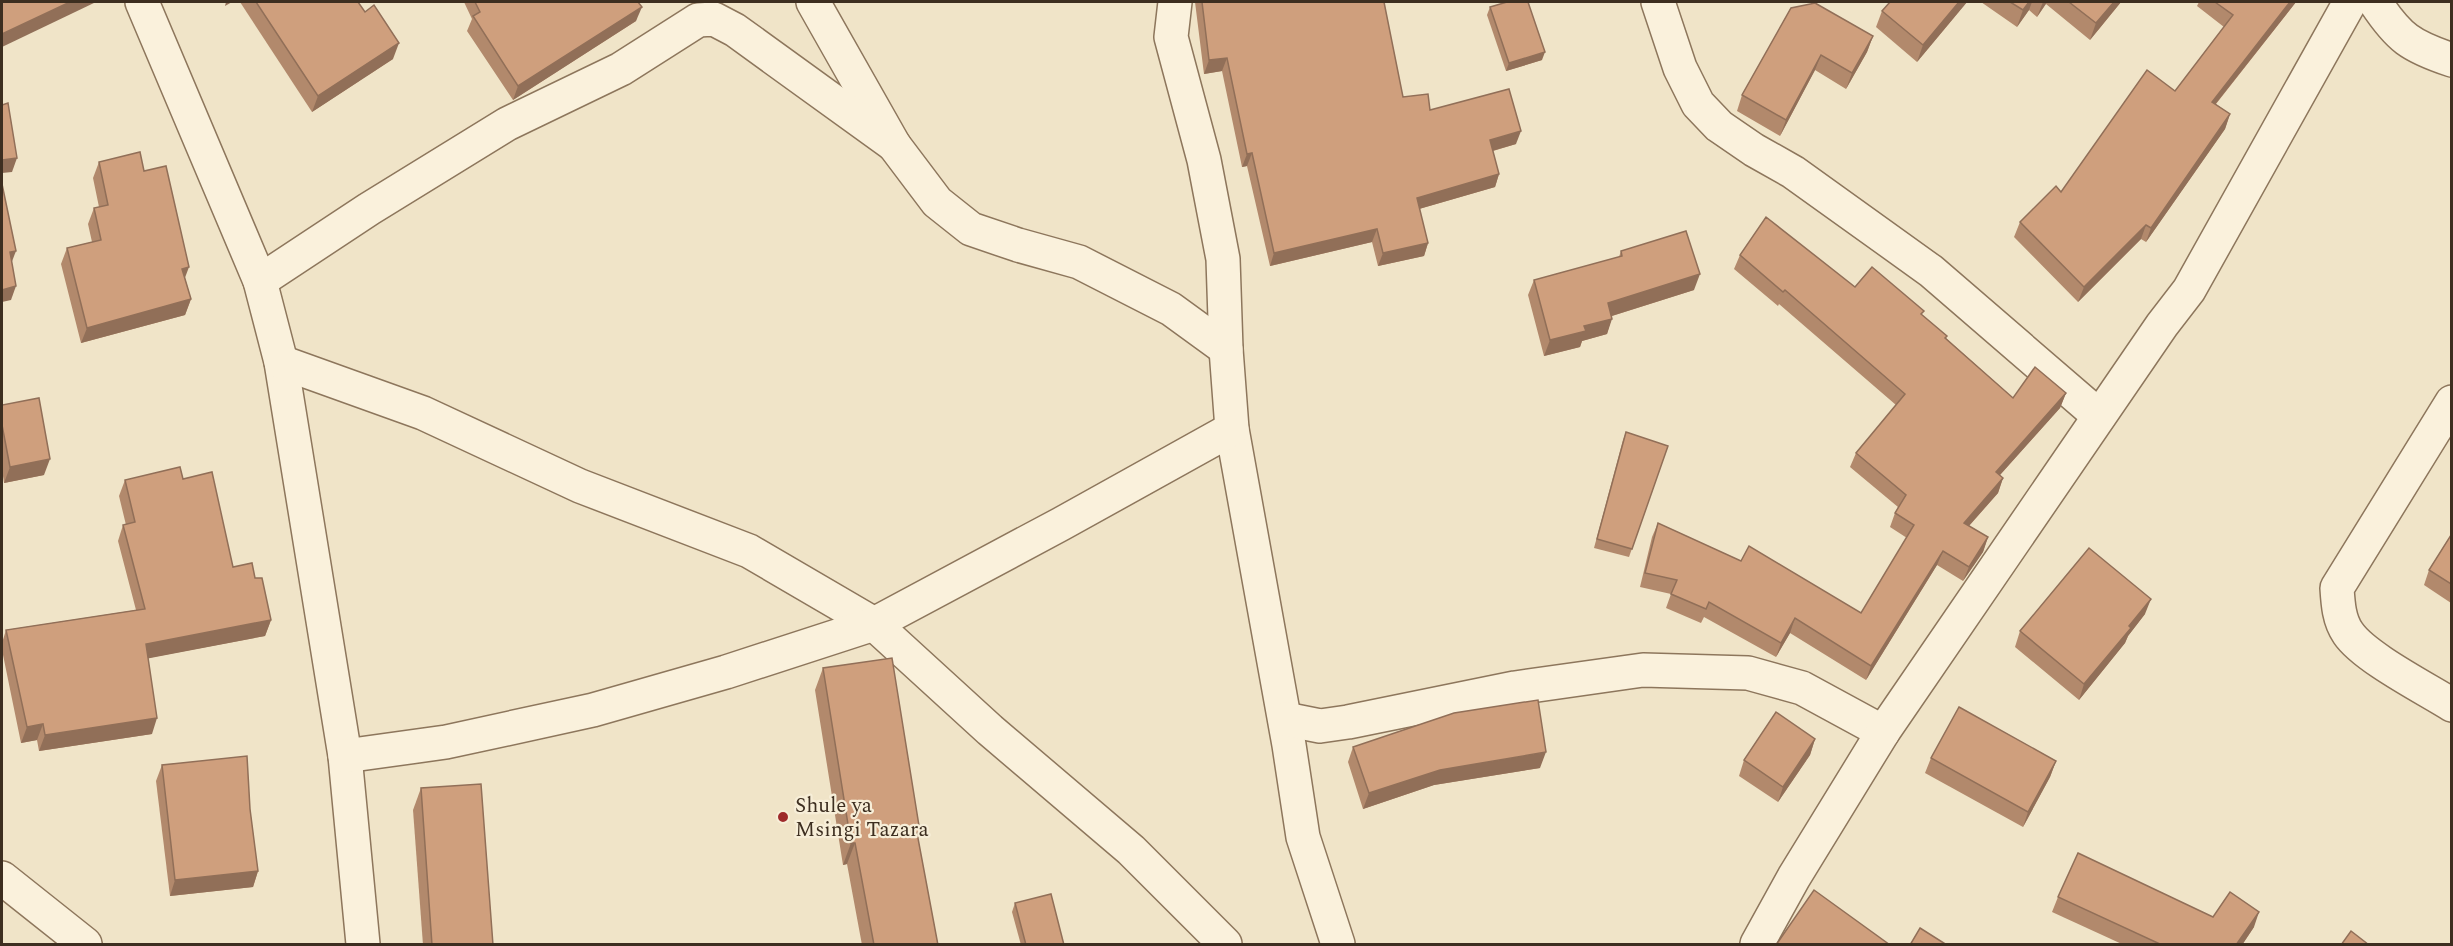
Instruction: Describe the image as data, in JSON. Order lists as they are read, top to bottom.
{
  "places": ["Shule ya Msingi Tazara"]
}
